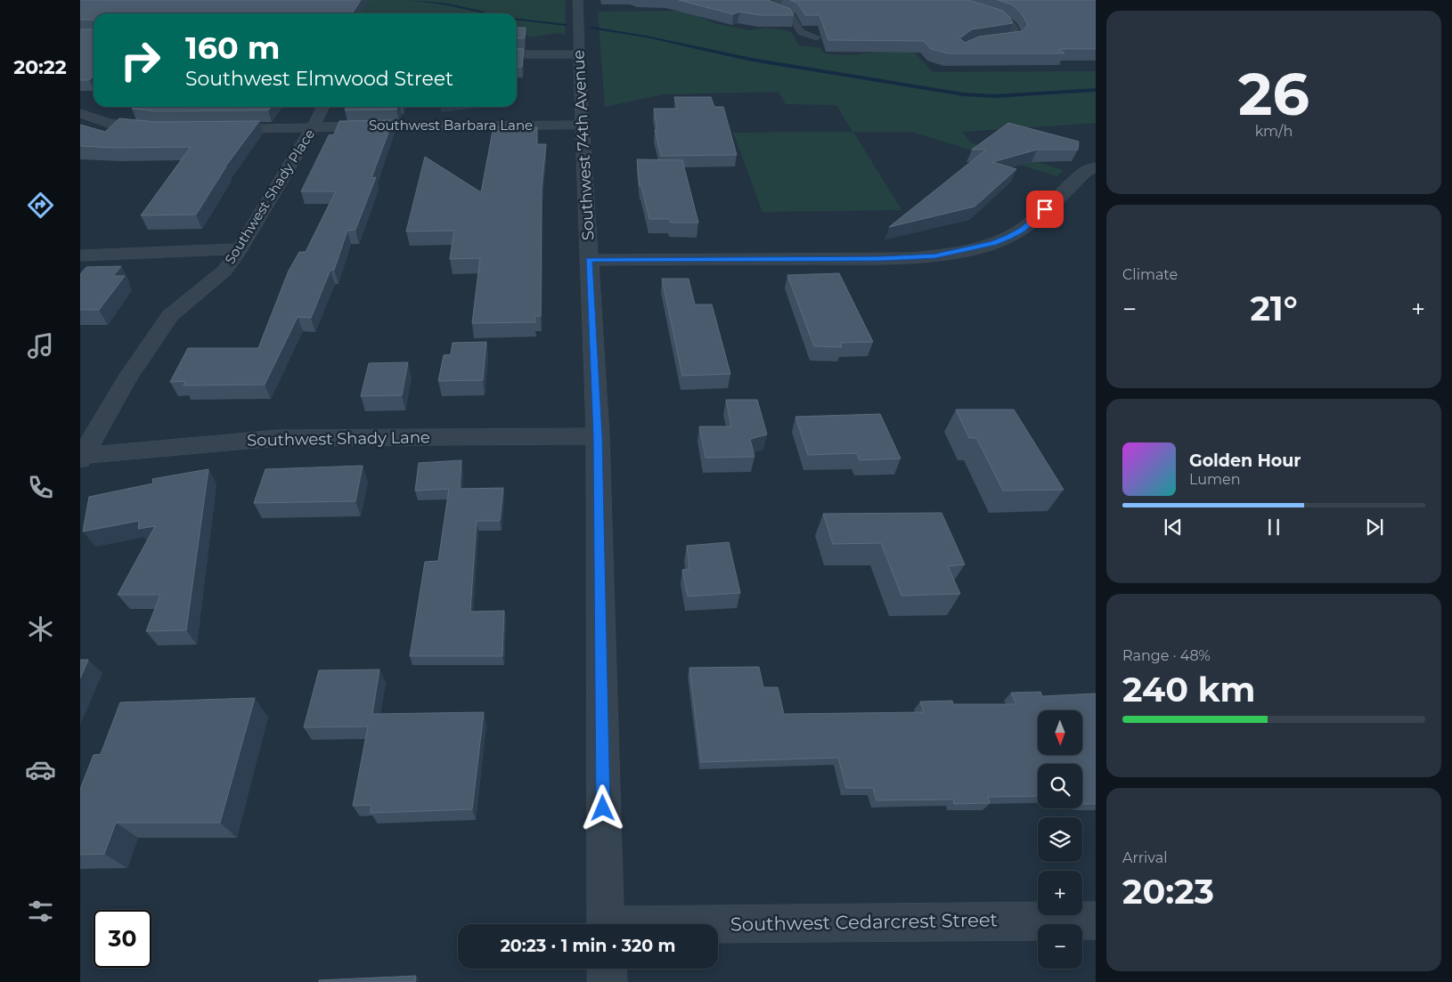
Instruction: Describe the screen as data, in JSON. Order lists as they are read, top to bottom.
{
  "streets": {
    "street": [
      "Southwest Barbara Lane",
      "Southwest 74th Avenue",
      "Southwest Shady Place",
      "Southwest Shady Lane",
      "Southwest Cedarcrest Street"
    ]
  },
  "crossings": [
    ["Southwest Barbara Lane", "Southwest 74th Avenue"],
    ["Southwest Barbara Lane", "Southwest Shady Place"],
    ["Southwest 74th Avenue", "Southwest Shady Lane"],
    ["Southwest Shady Place", "Southwest Shady Lane"]
  ],
  "north": "bottom",
  "page": {
    "tabs": "20:22",
    "tile": [
      ["26", "km/h"],
      "Climate",
      ["Range · 48%", "240 km"],
      ["Arrival", "20:23"]
    ],
    "turn": ["160 m", "Southwest Elmwood Street"],
    "heat": ["−", "21°", "+"],
    "song": ["Golden Hour", "Lumen"],
    "map_buttons": ["+", "−"],
    "limit": "30",
    "trip": "20:23 · 1 min · 320 m"
  }
}
